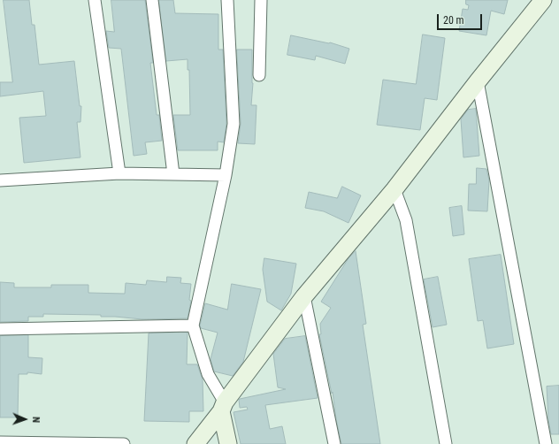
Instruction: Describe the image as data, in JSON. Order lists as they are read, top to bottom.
{
  "scale_bar": "20 m",
  "north": "right"
}
